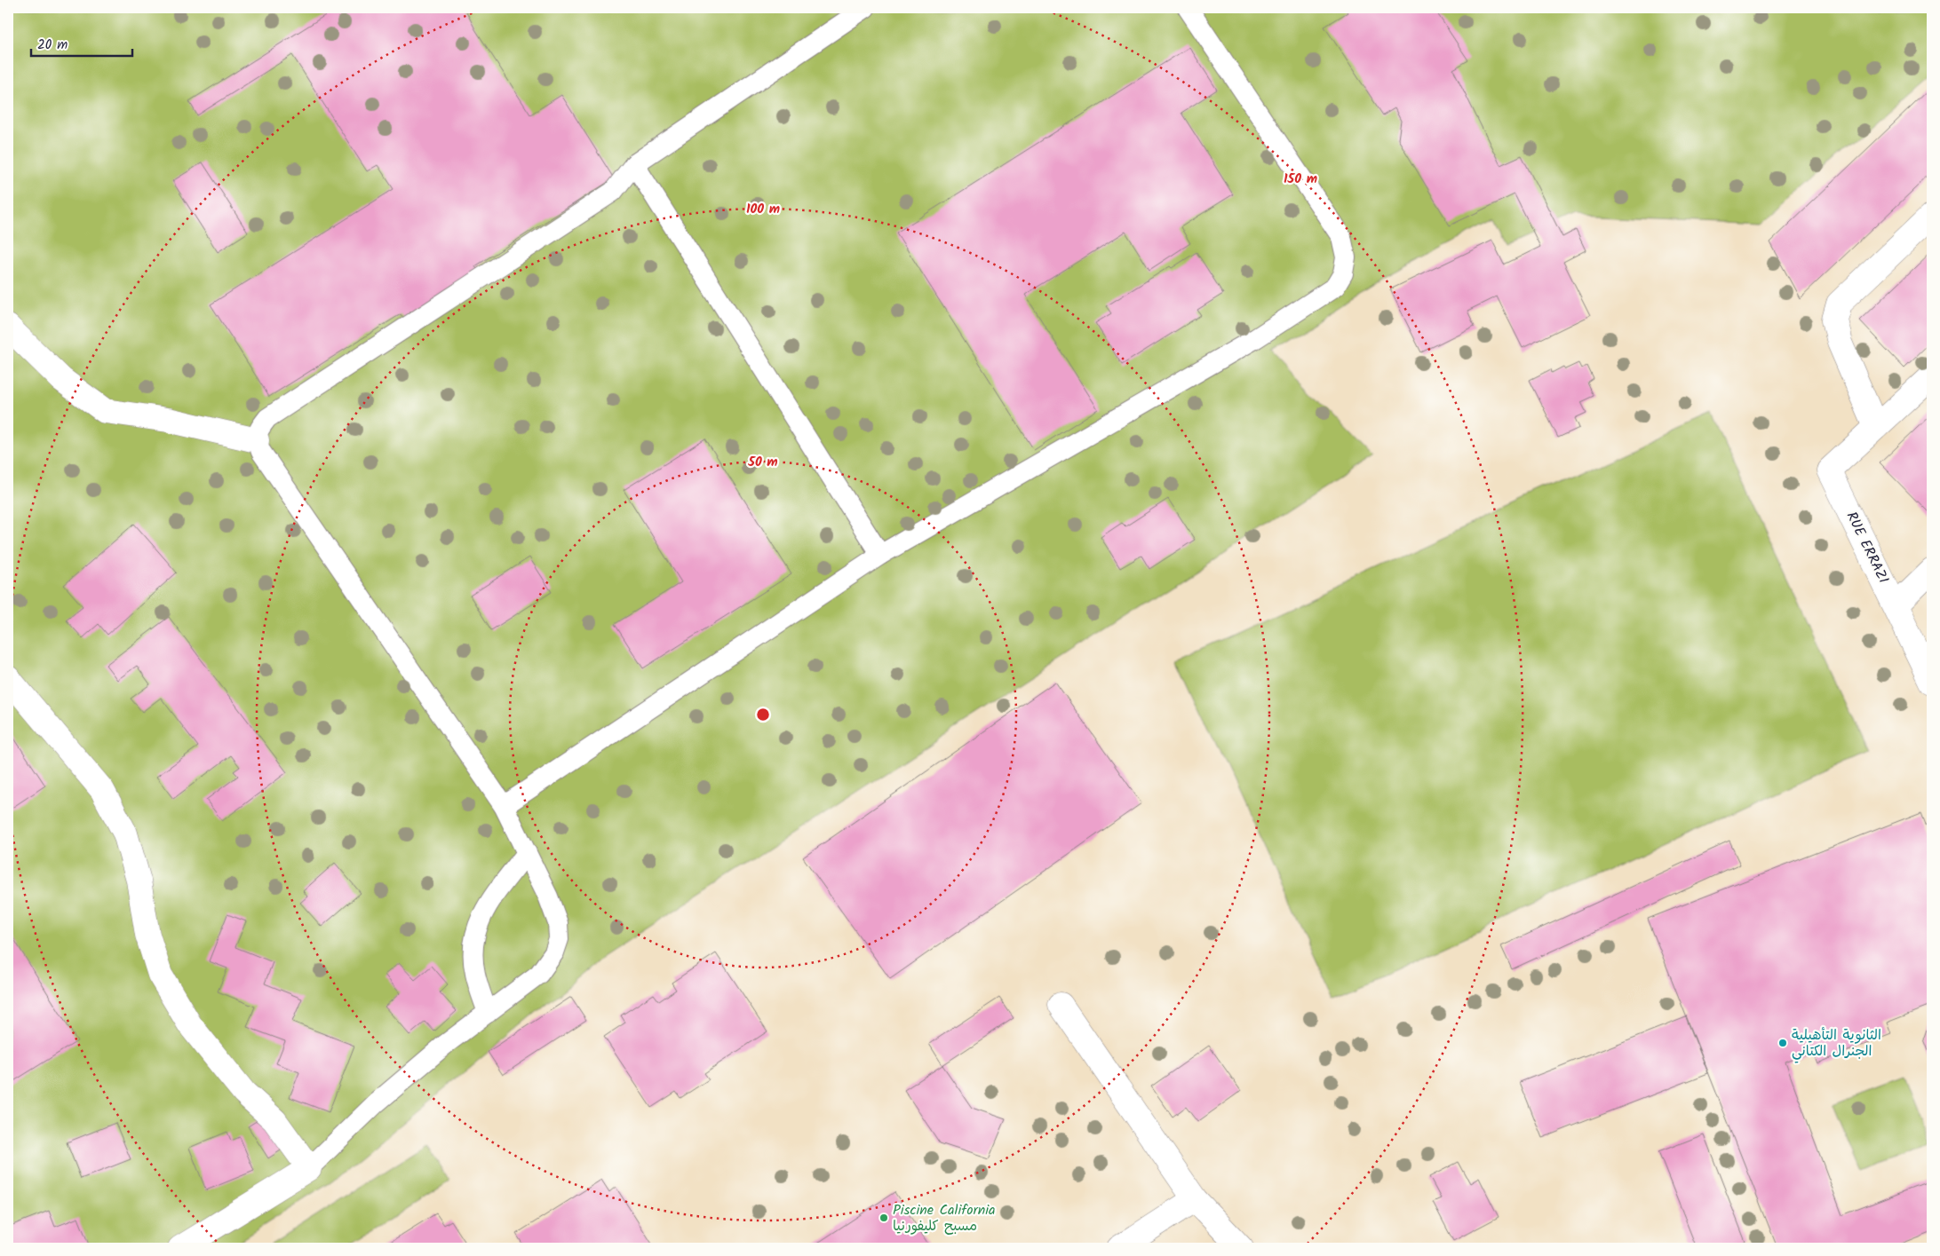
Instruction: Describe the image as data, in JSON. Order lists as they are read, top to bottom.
{
  "streets": {
    "street": ["RUE ERRAZI"]
  },
  "places": ["الثانوية التأهيلية الجنرال الكتاني", "Piscine California مسبح كليفورنيا"],
  "scale_bar": "20 m",
  "rings": ["150 m", "100 m", "50 m"]
}
